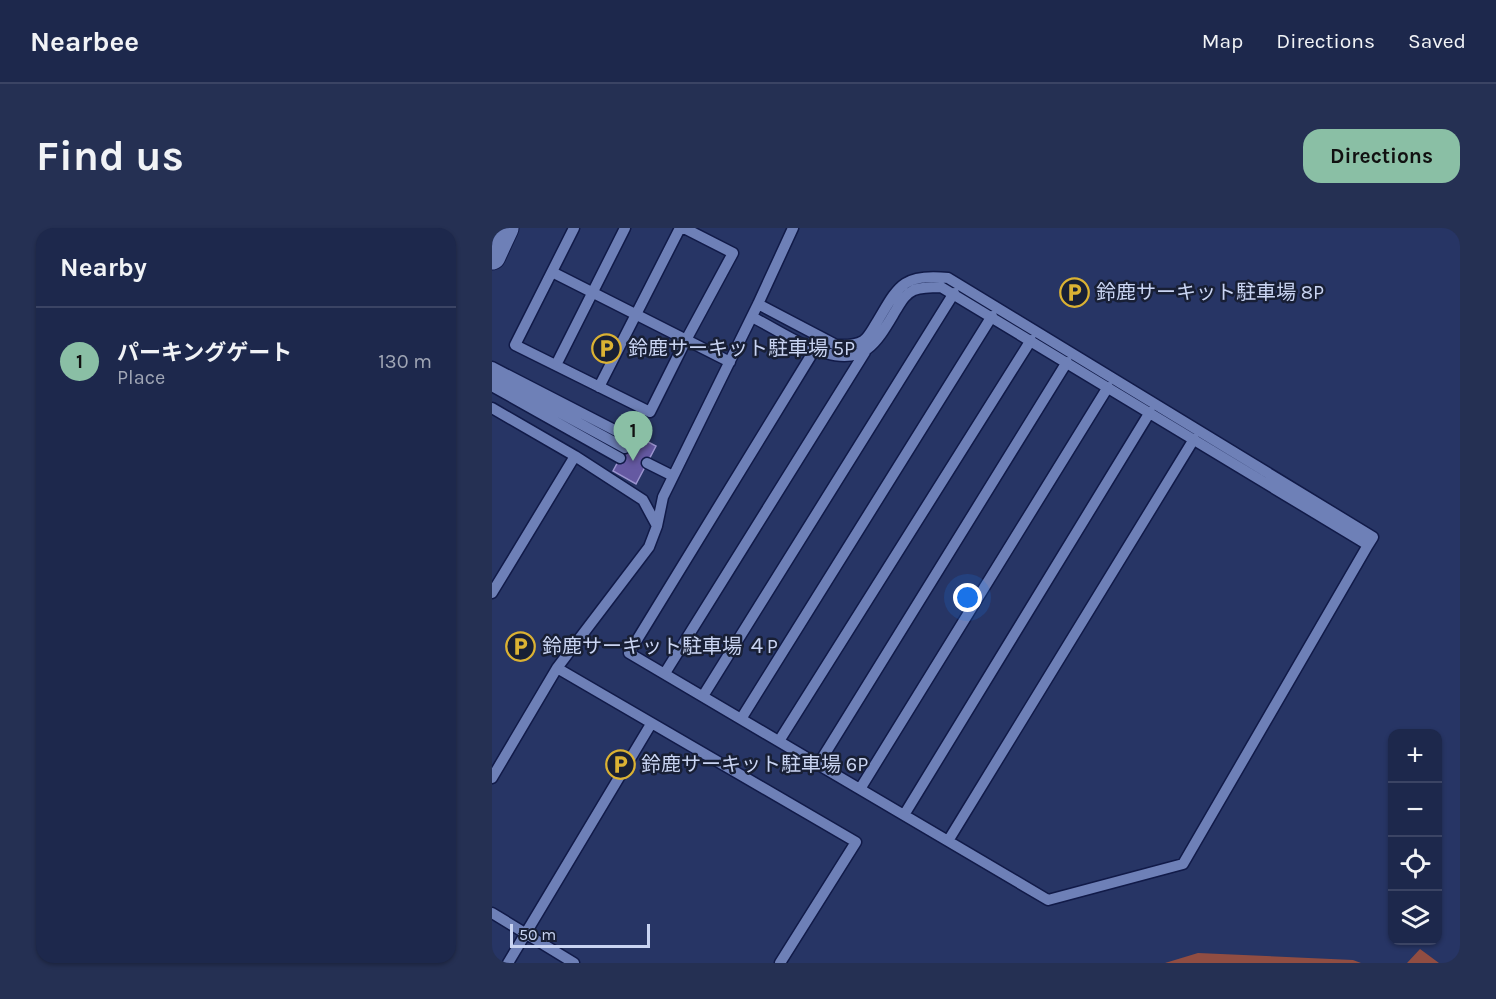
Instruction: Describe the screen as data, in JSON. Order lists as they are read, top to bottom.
{
  "places": {
    "parking": [
      "鈴鹿サーキット駐車場 8P",
      "鈴鹿サーキット駐車場 5P",
      "鈴鹿サーキット駐車場 ４P",
      "鈴鹿サーキット駐車場 6P"
    ]
  },
  "scale_bar": "50 m",
  "page": {
    "header": "Nearbee",
    "nav": ["Map", "Directions", "Saved"],
    "buttons": "Directions",
    "title": "Find us",
    "heading": "Nearby",
    "list": [
      {
        "mark": "1",
        "name": "パーキングゲート",
        "note": "Place",
        "value": "130 m"
      }
    ],
    "pins": "1",
    "map_buttons": ["+", "−"],
    "scale": "50 m"
  }
}
